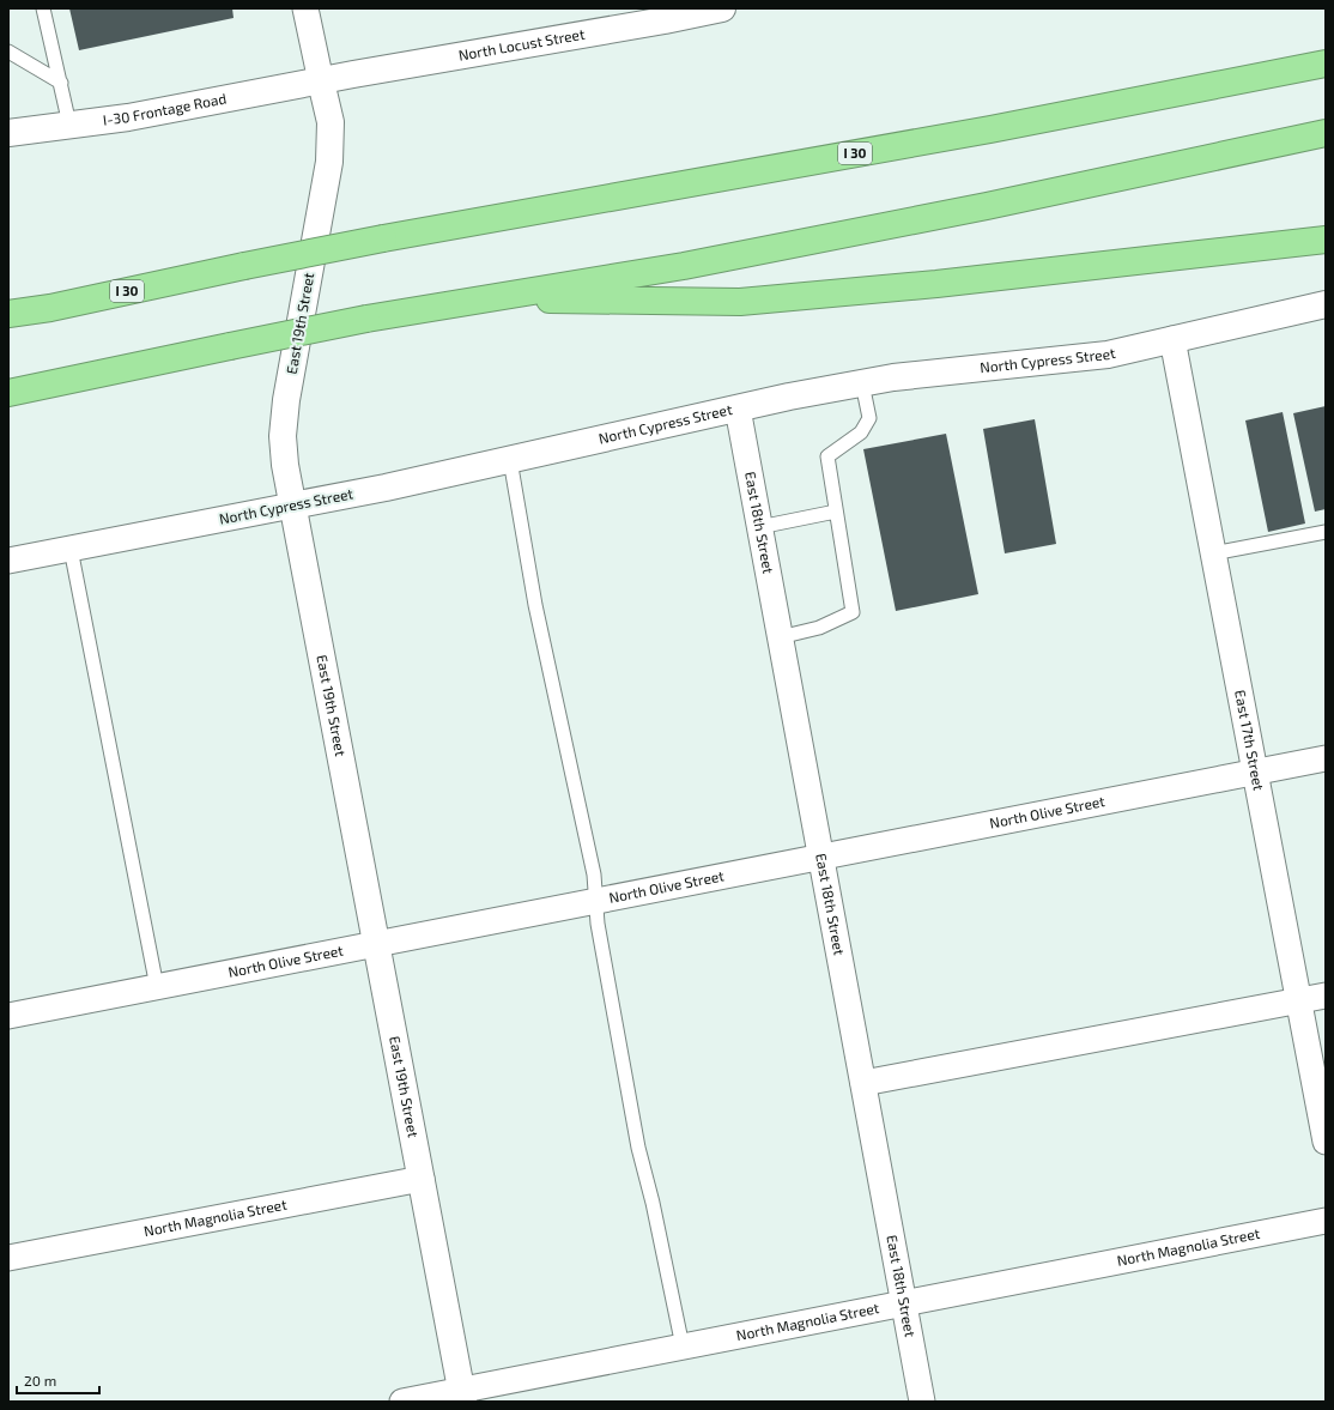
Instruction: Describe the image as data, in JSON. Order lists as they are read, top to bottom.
{
  "streets": {
    "highway": ["I 30"],
    "main road": [
      "North Locust Street",
      "I-30 Frontage Road",
      "East 19th Street",
      "North Cypress Street"
    ],
    "street": [
      "East 18th Street",
      "East 17th Street",
      "North Olive Street",
      "North Magnolia Street"
    ]
  },
  "crossings": [
    ["North Locust Street", "I-30 Frontage Road"],
    ["North Locust Street", "East 19th Street"],
    ["I-30 Frontage Road", "East 19th Street"],
    ["East 19th Street", "North Cypress Street"],
    ["East 19th Street", "North Olive Street"],
    ["East 19th Street", "North Magnolia Street"],
    ["North Cypress Street", "East 18th Street"],
    ["North Cypress Street", "East 17th Street"],
    ["East 18th Street", "North Olive Street"],
    ["East 18th Street", "North Magnolia Street"],
    ["East 17th Street", "North Olive Street"]
  ],
  "scale_bar": "20 m"
}
